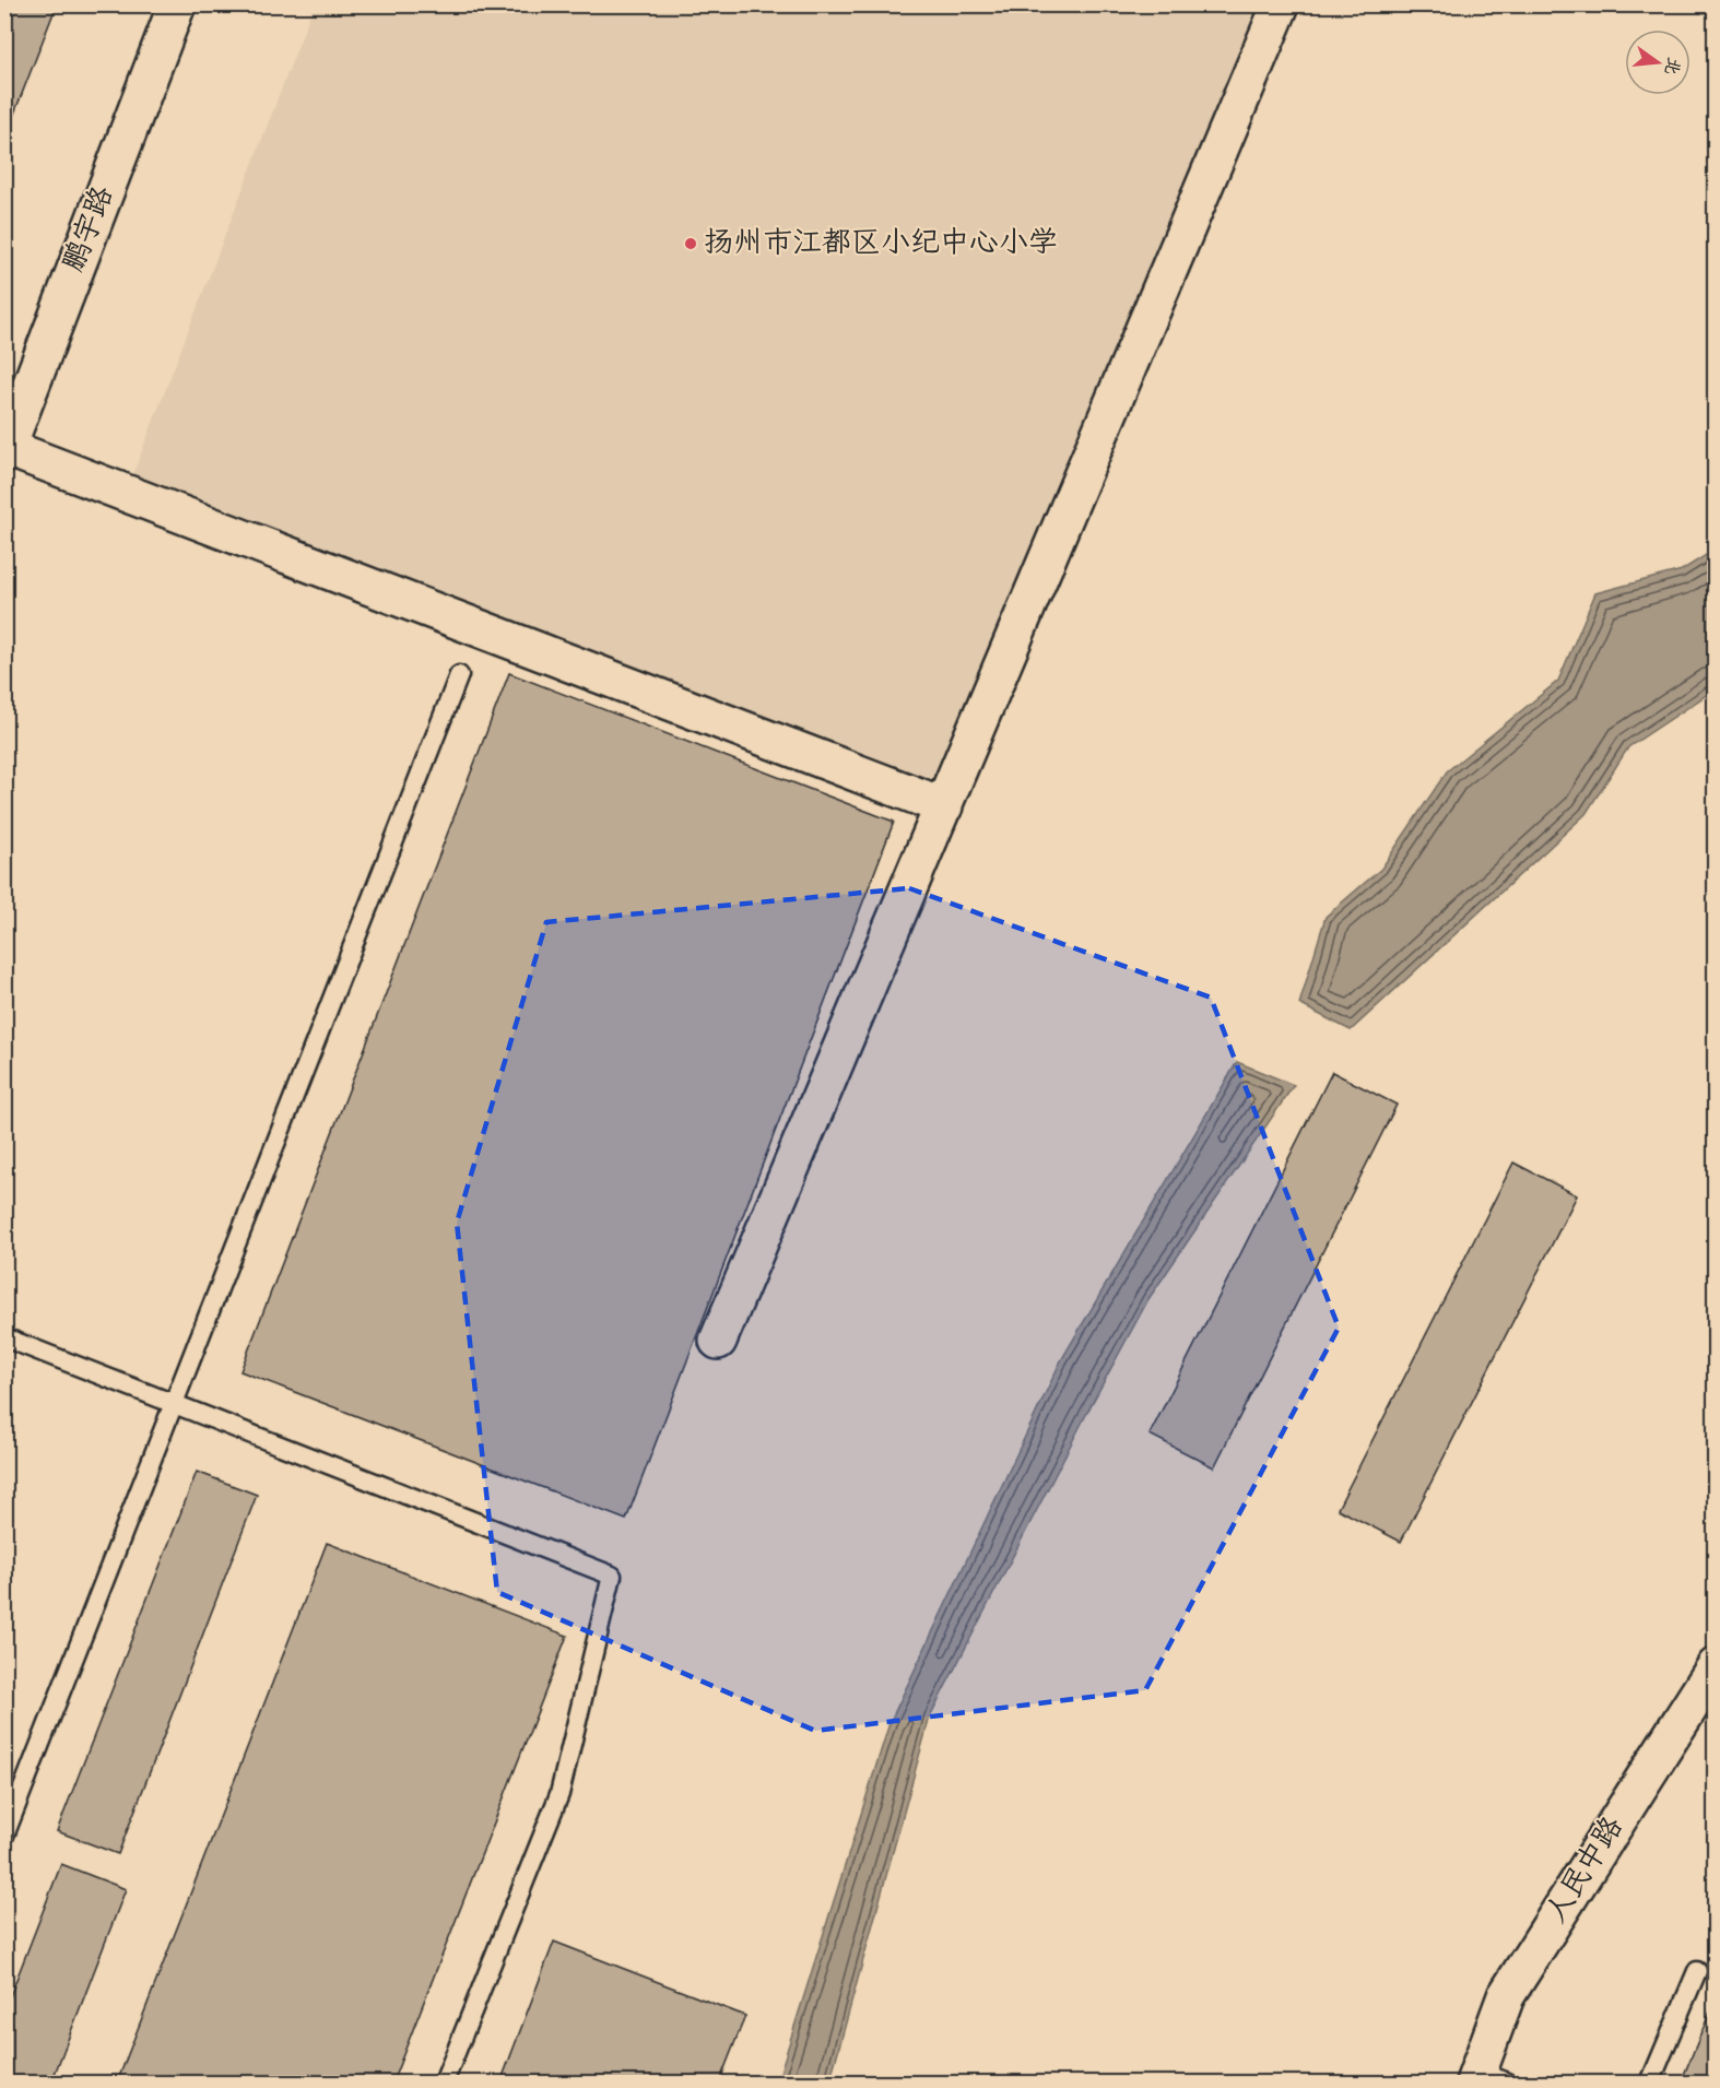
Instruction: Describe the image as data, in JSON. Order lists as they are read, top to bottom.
{
  "streets": {
    "street": ["鹏宇路", "人民中路"]
  },
  "places": ["扬州市江都区小纪中心小学"],
  "north": "right"
}
